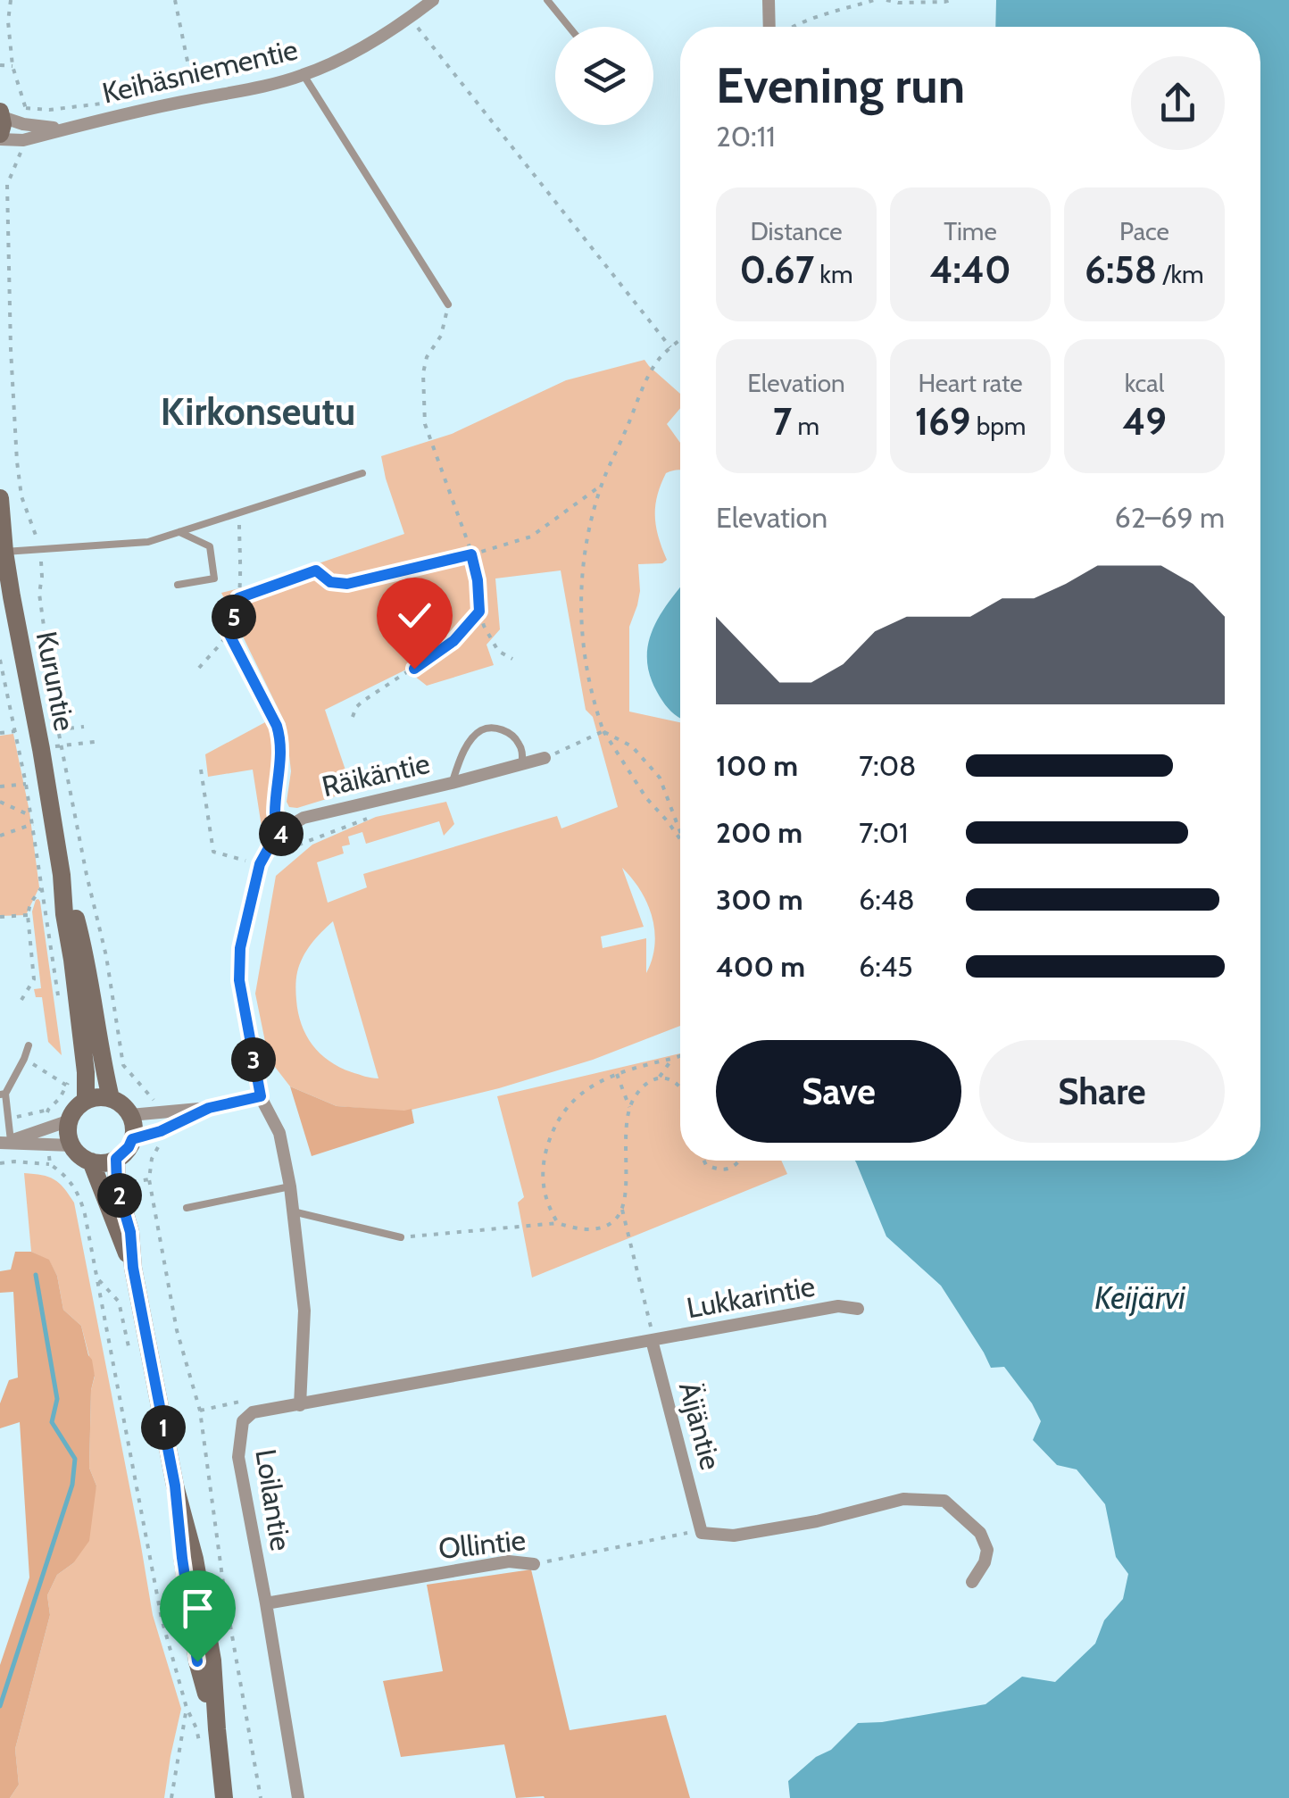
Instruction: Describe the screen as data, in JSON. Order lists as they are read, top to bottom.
{
  "streets": {
    "main road": ["Kuruntie"],
    "street": [
      "Keihäsniementie",
      "Räikäntie",
      "Lukkarintie",
      "Äijäntie",
      "Loilantie",
      "Ollintie"
    ]
  },
  "crossings": [
    ["Lukkarintie", "Äijäntie"],
    ["Äijäntie", "Ollintie"],
    ["Loilantie", "Ollintie"]
  ],
  "districts": ["Kirkonseutu"],
  "water": ["Keijärvi"],
  "page": {
    "heading": ["Evening run", "20:11"],
    "stats": [
      ["Distance", "0.67 km"],
      ["Time", "4:40"],
      ["Pace", "6:58 /km"],
      ["Elevation", "7 m"],
      ["Heart rate", "169 bpm"],
      ["kcal", "49"]
    ],
    "chart": ["Elevation", "62–69 m"],
    "pins": [
      "5",
      "4",
      "3",
      "2",
      "1"
    ],
    "list": [
      {
        "name": "100 m",
        "note": "7:08"
      },
      {
        "name": "200 m",
        "note": "7:01"
      },
      {
        "name": "300 m",
        "note": "6:48"
      },
      {
        "name": "400 m",
        "note": "6:45"
      }
    ],
    "buttons": ["Save", "Share"]
  }
}
